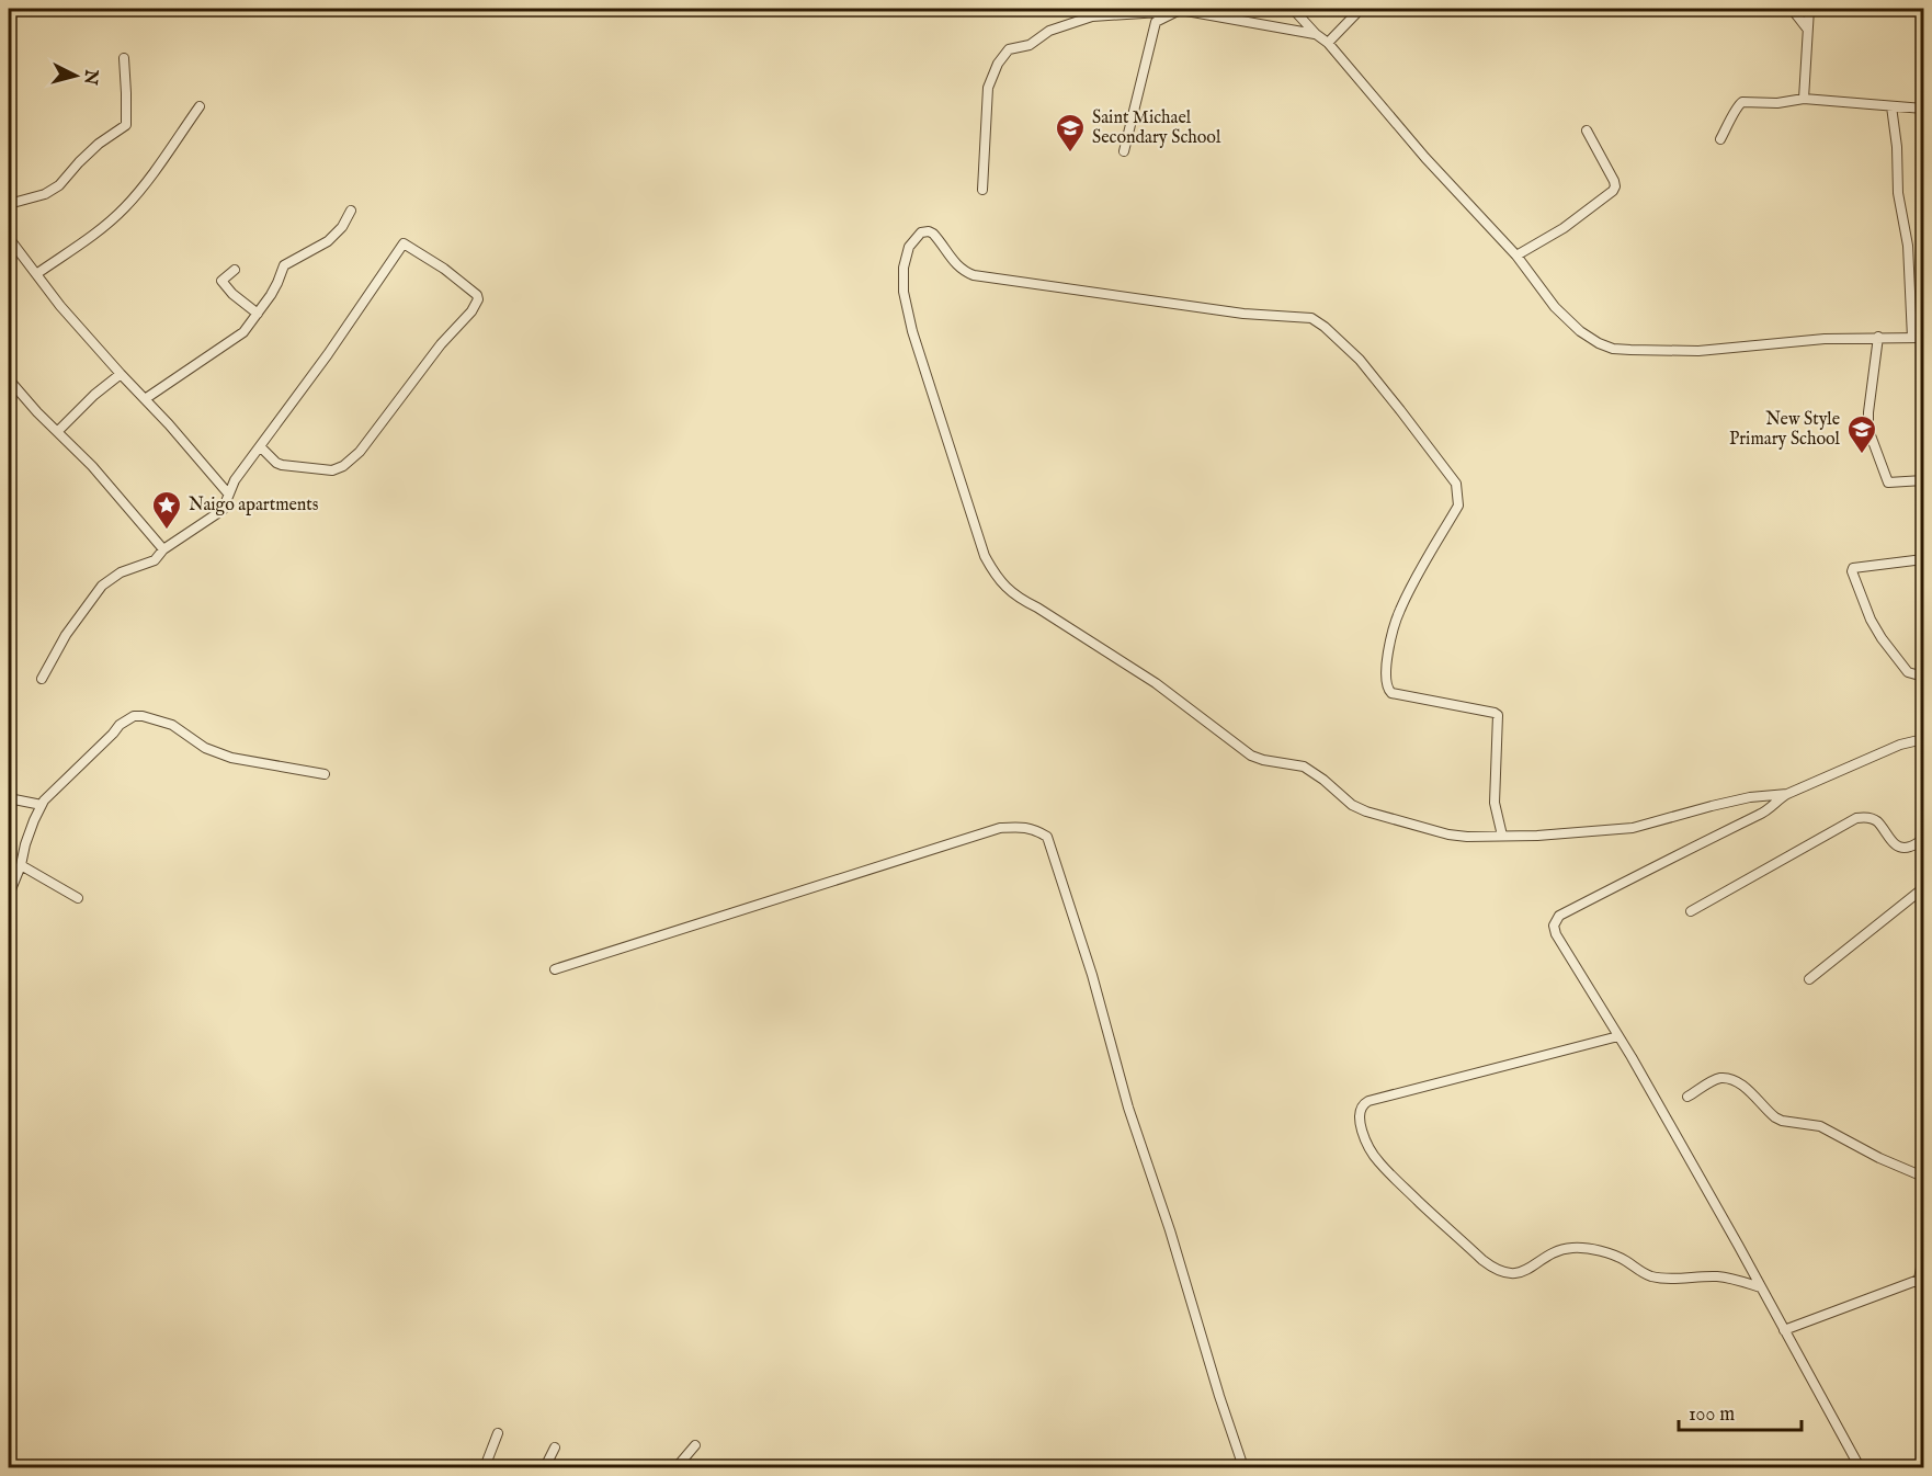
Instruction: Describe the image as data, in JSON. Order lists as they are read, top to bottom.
{
  "places": {
    "school or university": ["Saint Michael Secondary School", "New Style Primary School"],
    "place": ["Naigo apartments"]
  },
  "scale_bar": "100 m",
  "north": "right"
}
